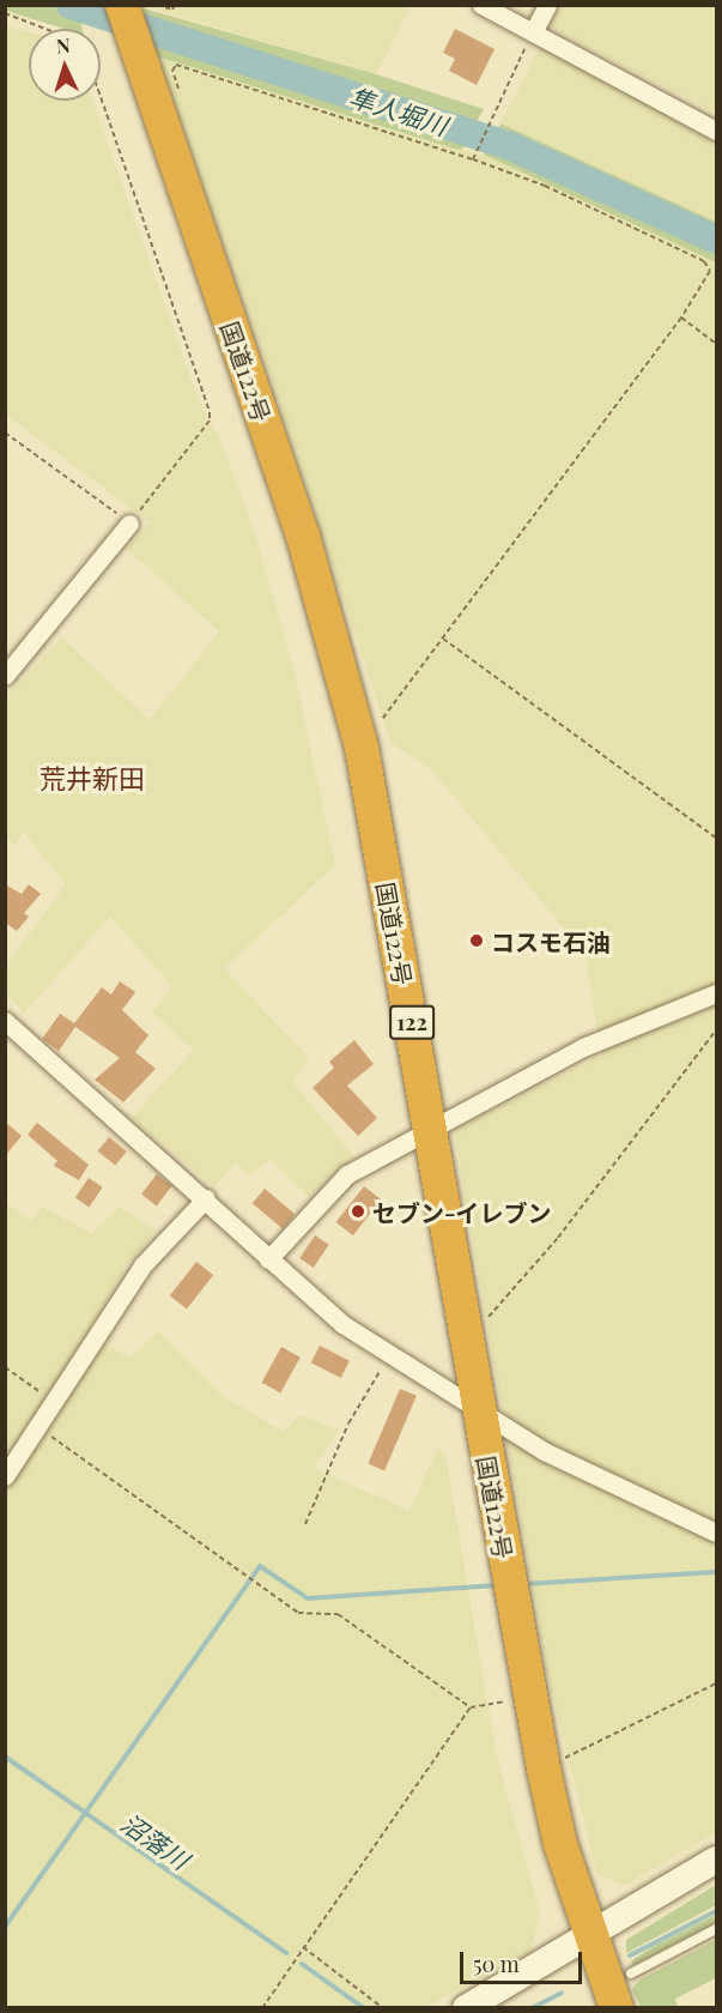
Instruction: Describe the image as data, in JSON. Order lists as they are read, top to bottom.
{
  "streets": {
    "highway": ["国道122号", "122"]
  },
  "districts": ["荒井新田"],
  "water": ["隼人堀川", "沼落川"],
  "places": ["コスモ石油", "セブン-イレブン"],
  "scale_bar": "50 m",
  "north": "top"
}
